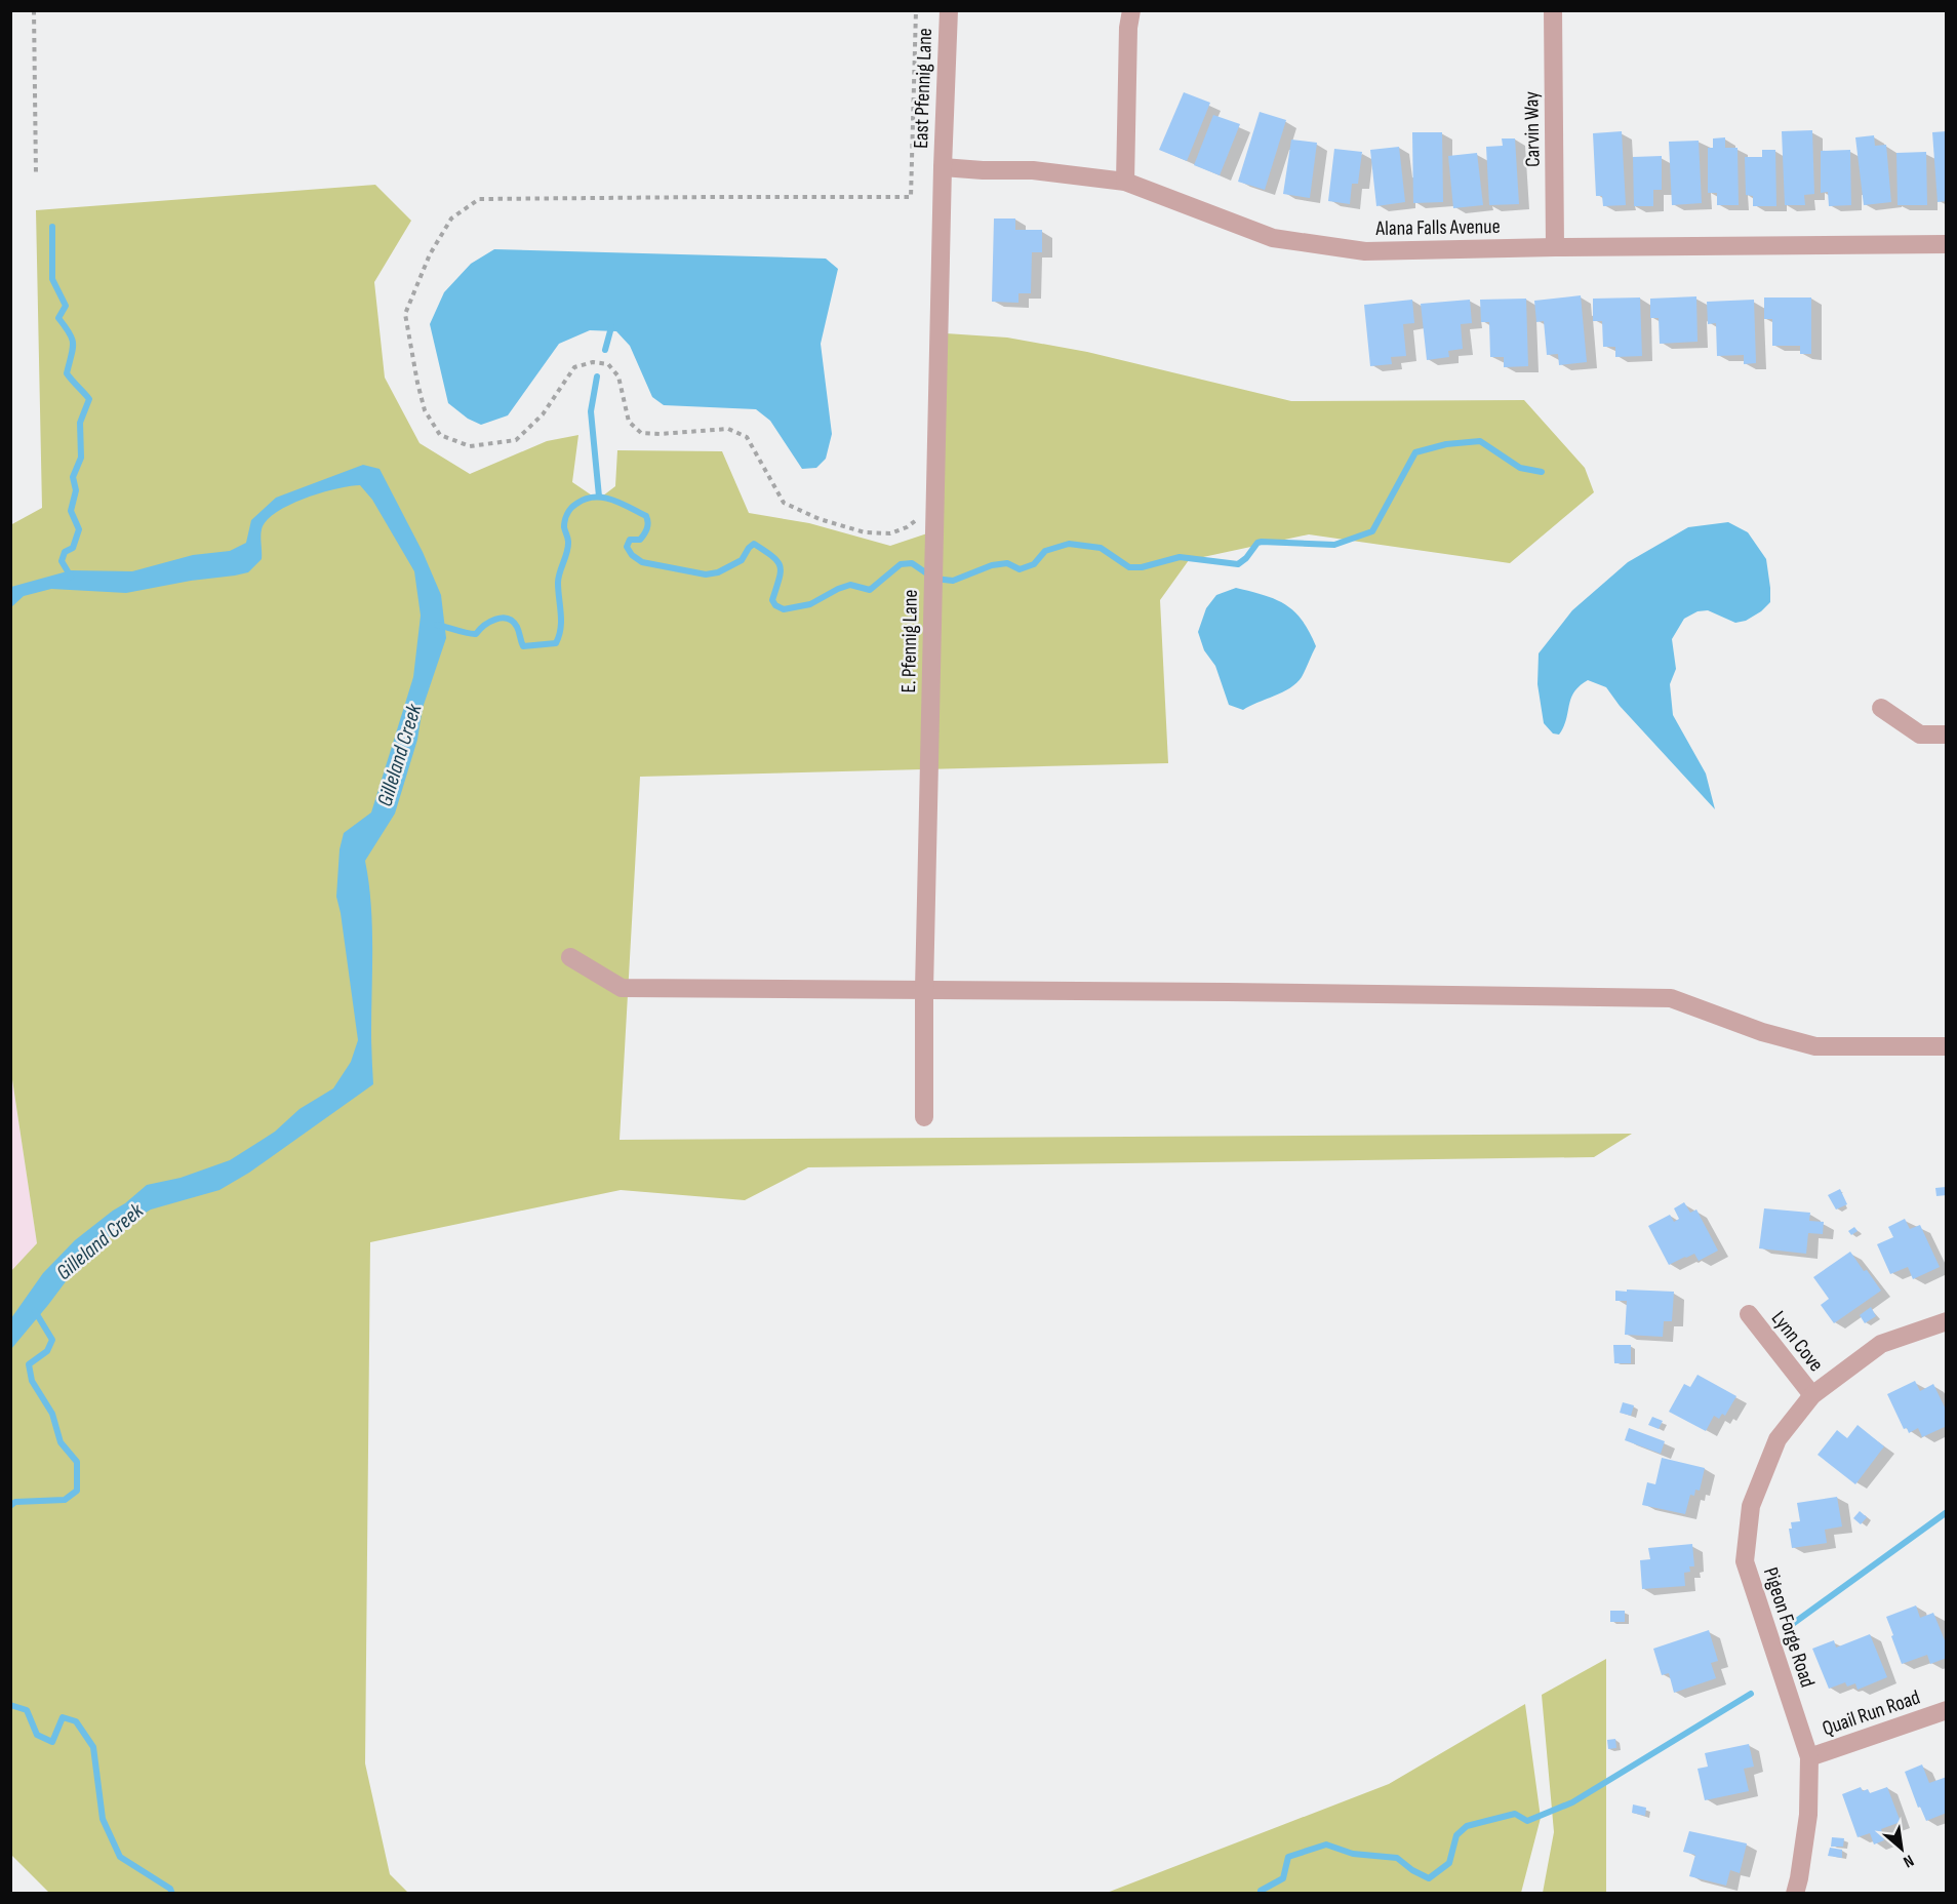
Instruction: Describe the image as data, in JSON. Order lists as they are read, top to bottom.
{
  "streets": {
    "street": [
      "East Pfennig Lane",
      "Carvin Way",
      "Alana Falls Avenue",
      "E. Pfennig Lane",
      "Lynn Cove",
      "Pigeon Forge Road",
      "Quail Run Road"
    ]
  },
  "crossings": [
    ["East Pfennig Lane", "Alana Falls Avenue"],
    ["East Pfennig Lane", "E. Pfennig Lane"],
    ["Carvin Way", "Alana Falls Avenue"],
    ["Alana Falls Avenue", "E. Pfennig Lane"],
    ["Lynn Cove", "Pigeon Forge Road"],
    ["Pigeon Forge Road", "Quail Run Road"]
  ],
  "water": ["Gilleland Creek"],
  "north": "bottom right"
}
